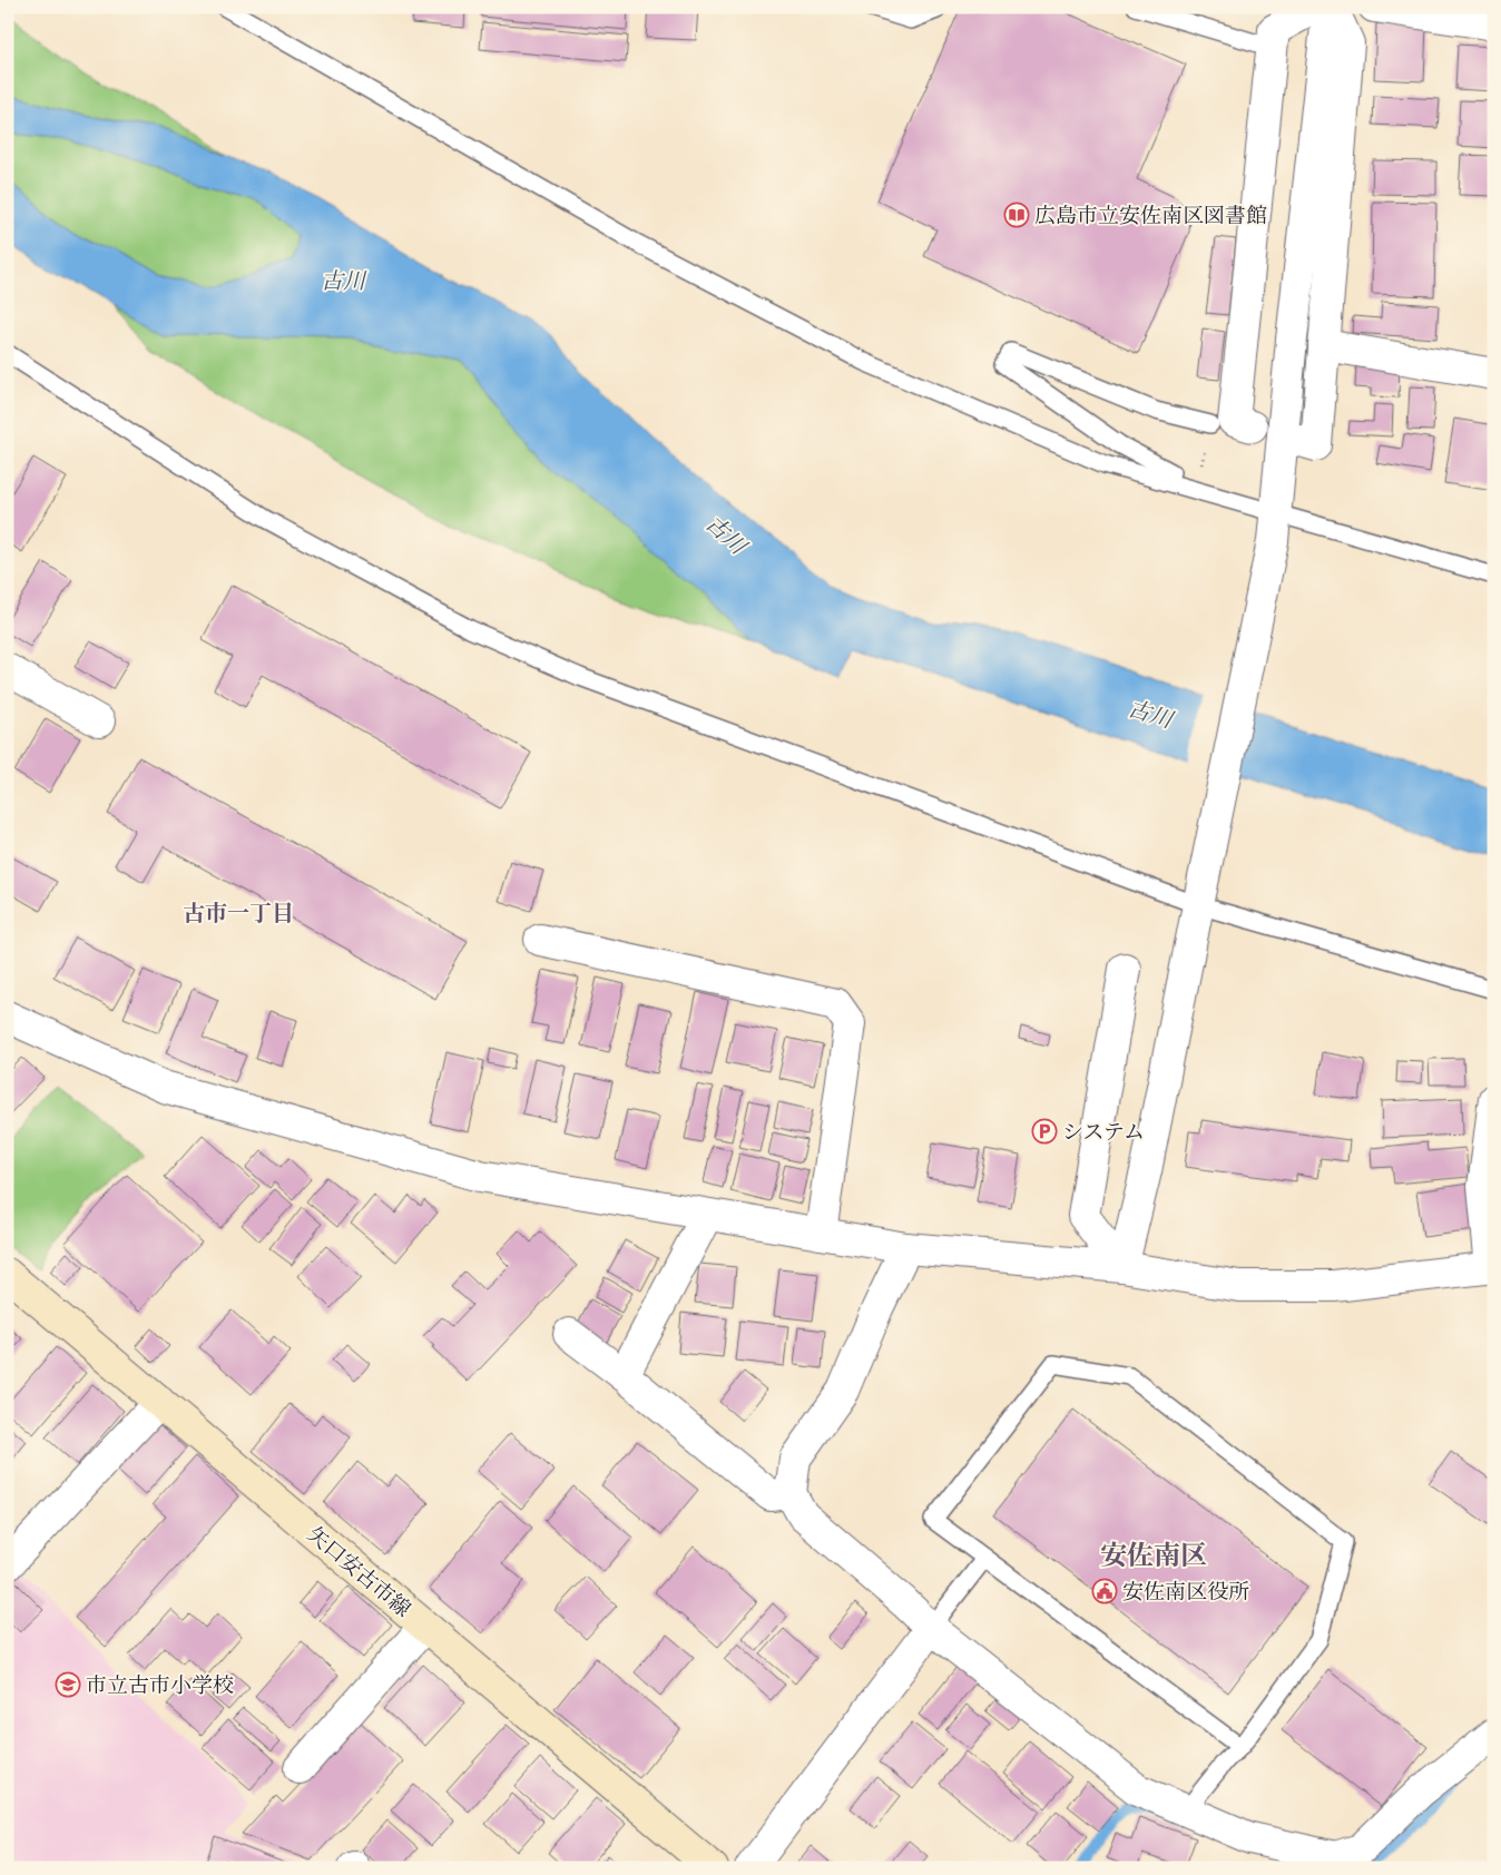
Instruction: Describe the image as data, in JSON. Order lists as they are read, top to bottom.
{
  "streets": {
    "main road": ["矢口安古市線"]
  },
  "districts": ["古市一丁目", "安佐南区"],
  "water": ["古川"],
  "places": {
    "library": ["広島市立安佐南区図書館"],
    "parking": ["システム"],
    "public building": ["安佐南区役所"],
    "school or university": ["市立古市小学校"]
  }
}
